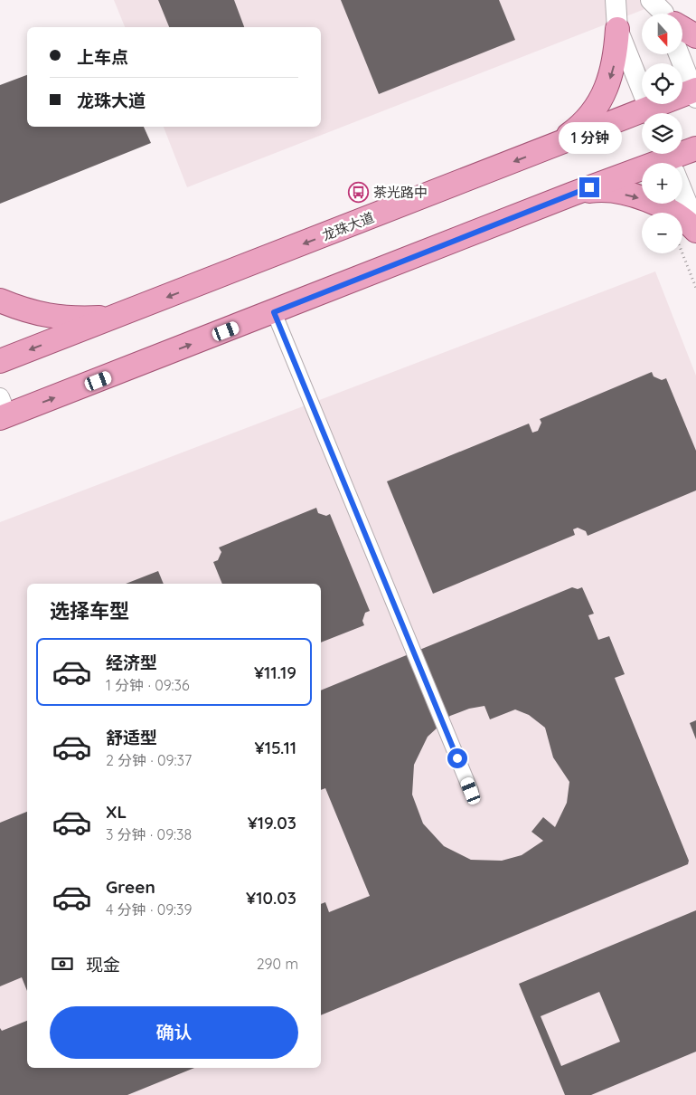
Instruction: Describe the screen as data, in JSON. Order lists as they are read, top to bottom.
{
  "streets": {
    "main road": ["龙珠大道"]
  },
  "places": {
    "bus stop": ["茶光路中"]
  },
  "north": "bottom",
  "page": {
    "map_buttons": ["+", "−"],
    "banner": ["上车点", "龙珠大道"],
    "bubble": "1 分钟",
    "heading": "选择车型",
    "list": [
      {
        "name": "经济型",
        "note": "1 分钟 · 09:36",
        "value": "¥11.19"
      },
      {
        "name": "舒适型",
        "note": "2 分钟 · 09:37",
        "value": "¥15.11"
      },
      {
        "name": "XL",
        "note": "3 分钟 · 09:38",
        "value": "¥19.03"
      },
      {
        "name": "Green",
        "note": "4 分钟 · 09:39",
        "value": "¥10.03"
      }
    ],
    "pay": ["现金", "290 m"],
    "buttons": "确认"
  }
}
